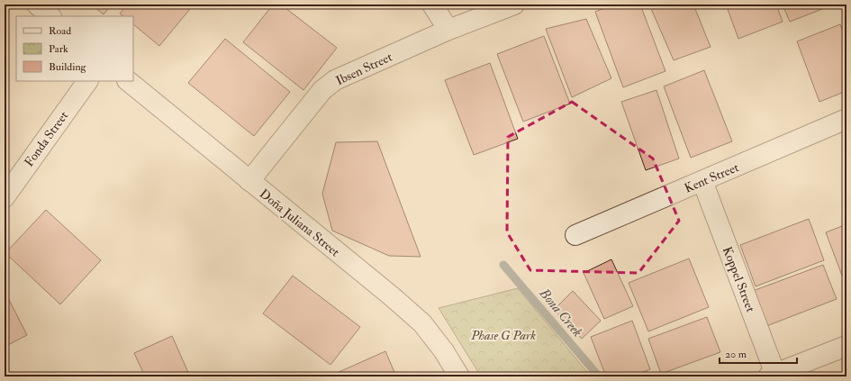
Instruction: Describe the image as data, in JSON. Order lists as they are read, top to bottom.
{
  "streets": {
    "street": [
      "Ibsen Street",
      "Fonda Street",
      "Kent Street",
      "Doña Juliana Street",
      "Koppel Street"
    ]
  },
  "crossings": [
    ["Ibsen Street", "Doña Juliana Street"],
    ["Kent Street", "Koppel Street"]
  ],
  "water": ["Bona Creek"],
  "parks": ["Phase G Park"],
  "legend": ["Road", "Park", "Building"],
  "scale_bar": "20 m"
}
